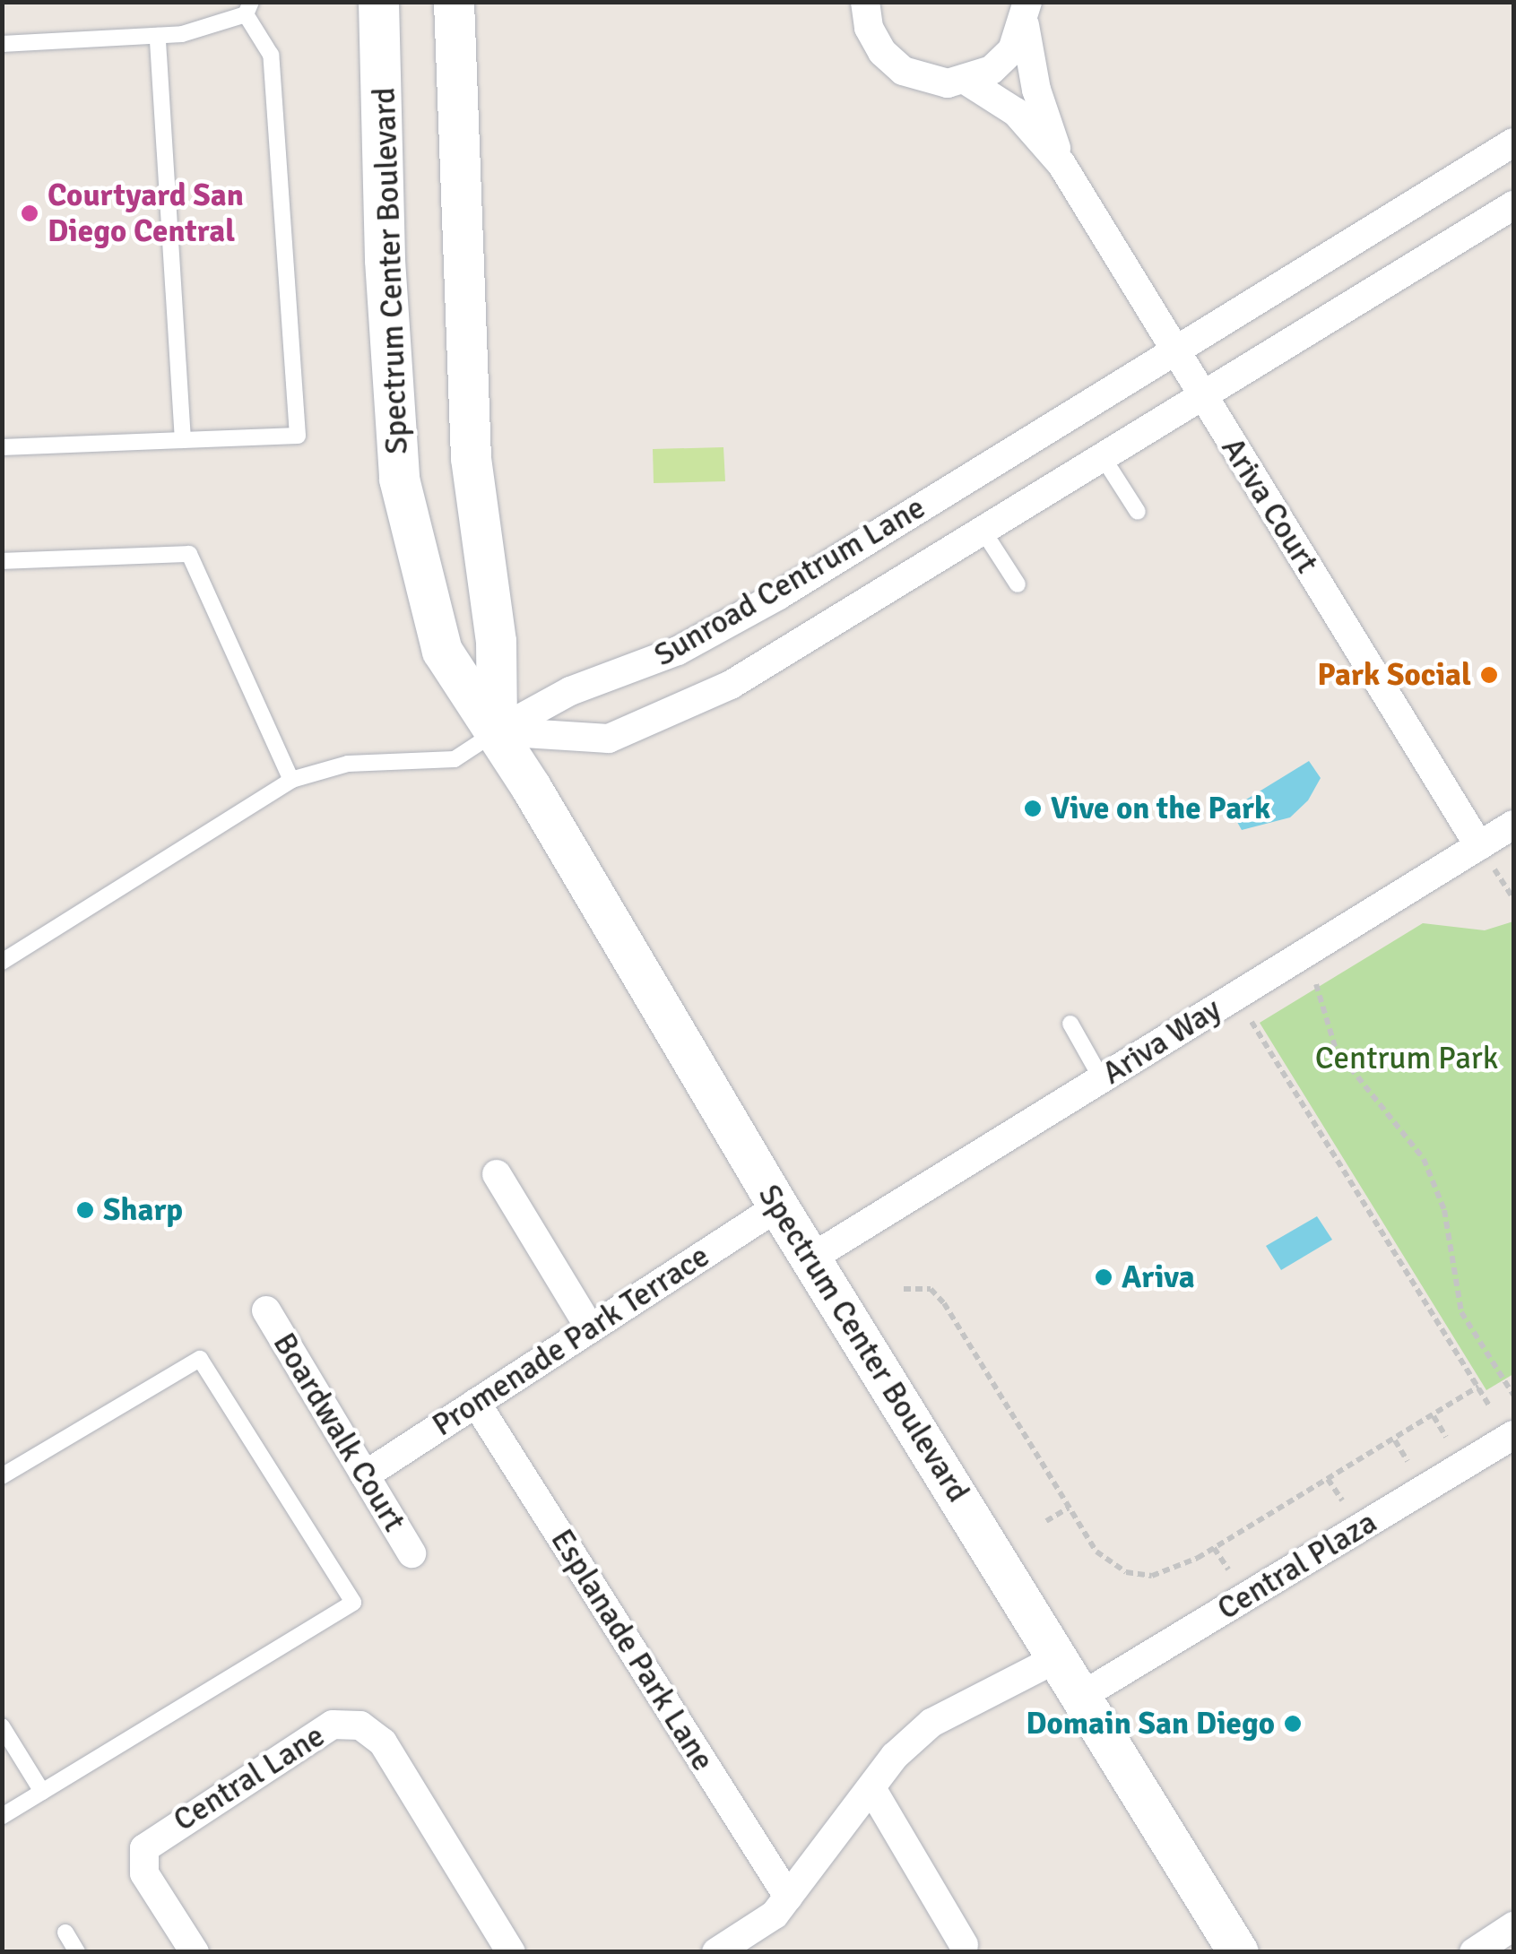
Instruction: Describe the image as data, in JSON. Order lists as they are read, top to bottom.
{
  "streets": {
    "street": [
      "Spectrum Center Boulevard",
      "Ariva Court",
      "Sunroad Centrum Lane",
      "Ariva Way",
      "Promenade Park Terrace",
      "Boardwalk Court",
      "Central Plaza",
      "Esplanade Park Lane",
      "Central Lane"
    ]
  },
  "crossings": [
    ["Spectrum Center Boulevard", "Sunroad Centrum Lane"],
    ["Spectrum Center Boulevard", "Ariva Way"],
    ["Spectrum Center Boulevard", "Promenade Park Terrace"],
    ["Spectrum Center Boulevard", "Central Plaza"],
    ["Ariva Court", "Sunroad Centrum Lane"],
    ["Ariva Court", "Ariva Way"],
    ["Promenade Park Terrace", "Boardwalk Court"],
    ["Promenade Park Terrace", "Esplanade Park Lane"]
  ],
  "parks": ["Centrum Park"],
  "places": [
    "Courtyard San Diego Central",
    "Park Social",
    "Vive on the Park",
    "Sharp",
    "Ariva",
    "Domain San Diego"
  ]
}
